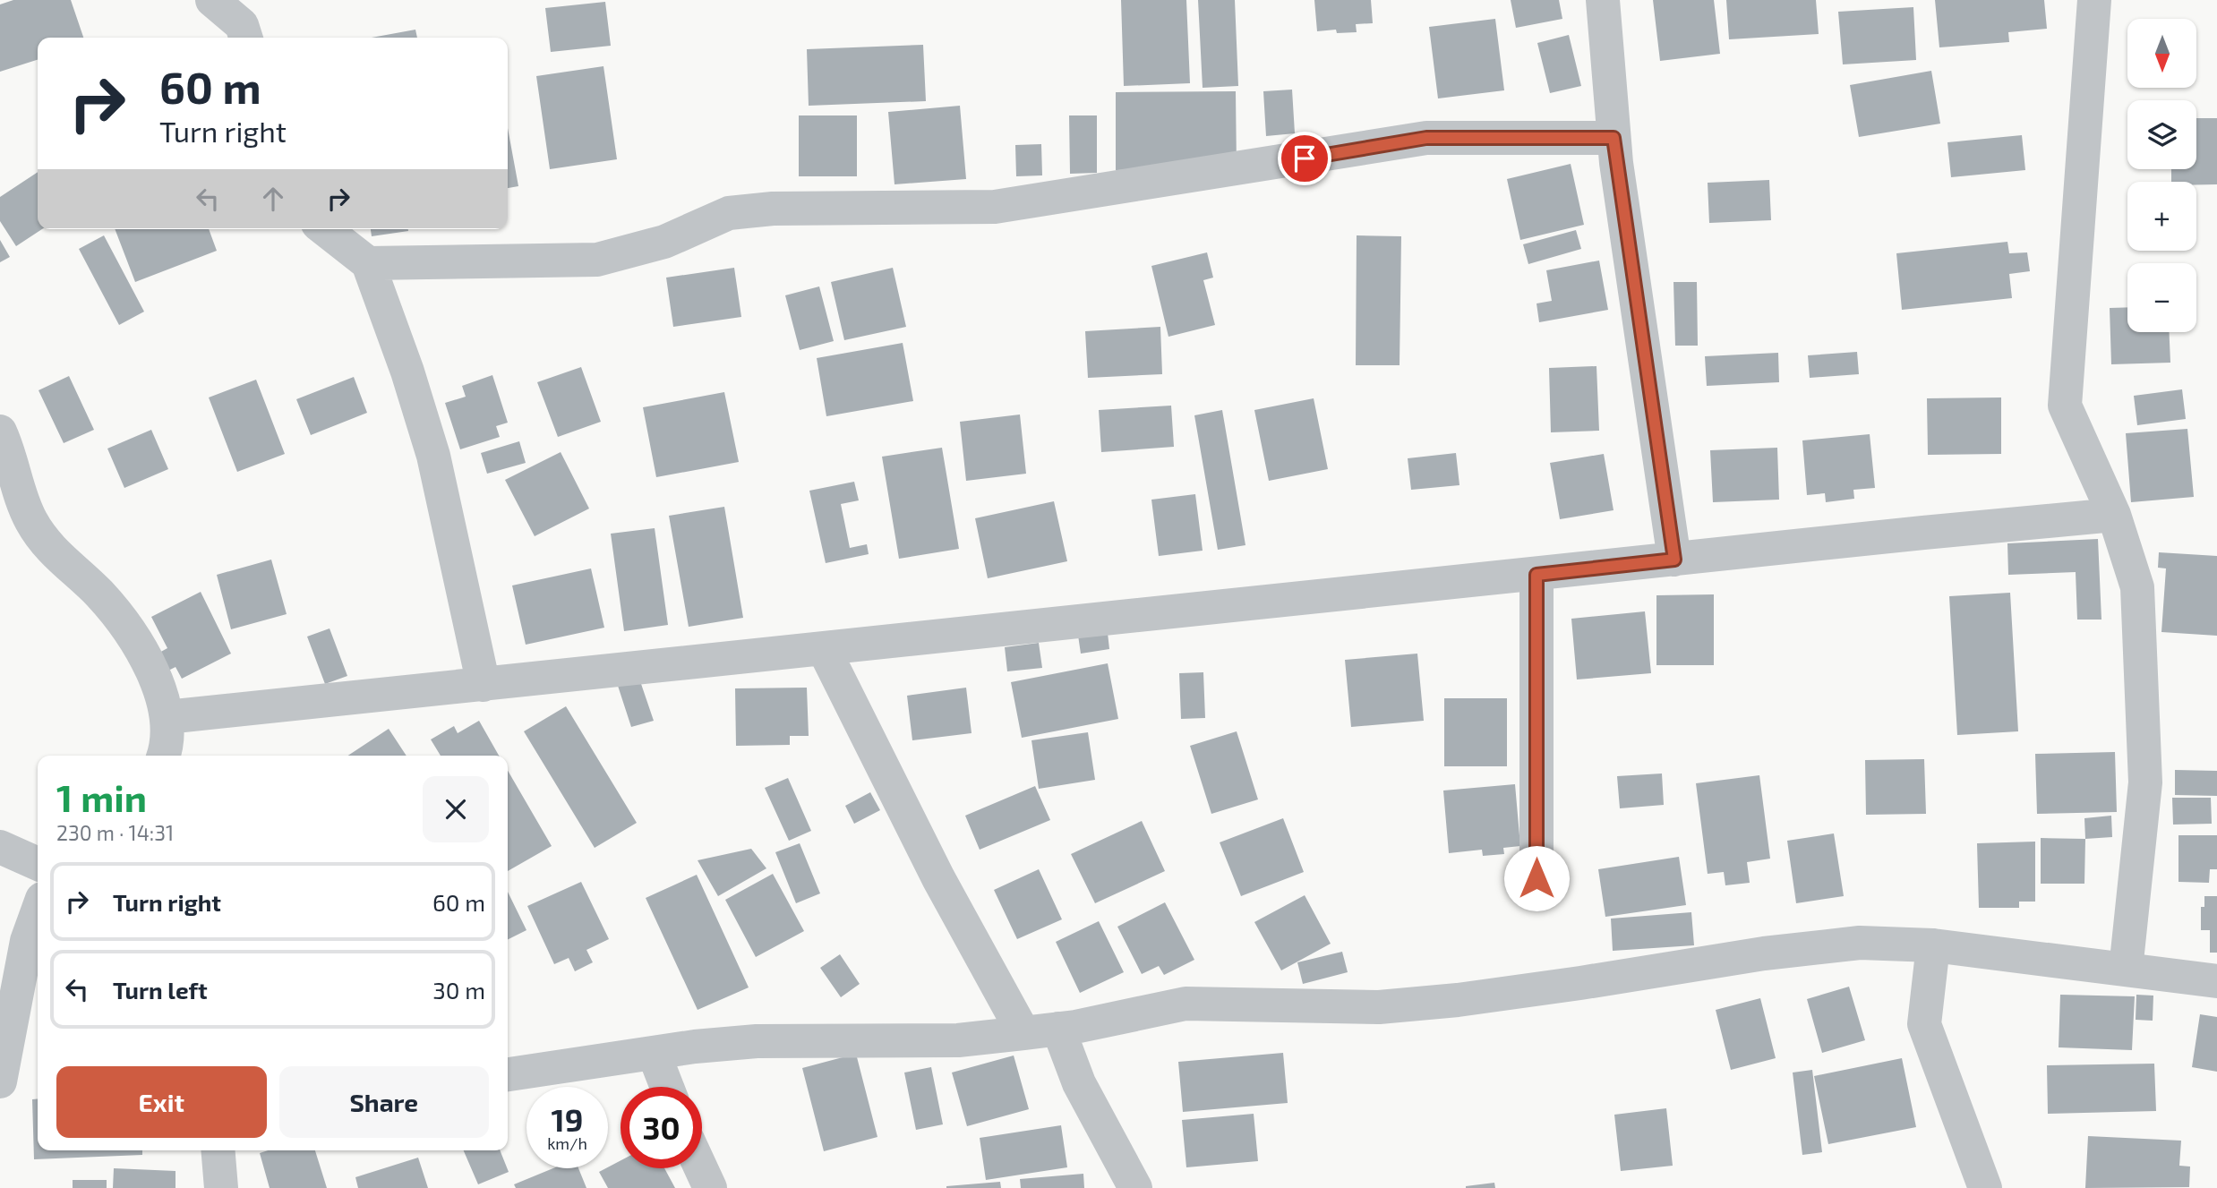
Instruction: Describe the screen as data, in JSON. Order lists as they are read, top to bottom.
{
  "north": "bottom",
  "page": {
    "map_buttons": ["+", "−"],
    "turn": ["60 m", "Turn right"],
    "heading": ["1 min", "230 m · 14:31"],
    "list": [
      {
        "name": "Turn right",
        "value": "60 m"
      },
      {
        "name": "Turn left",
        "value": "30 m"
      }
    ],
    "buttons": ["Exit", "Share"],
    "speed": "19 km/h",
    "limit": "30"
  }
}
